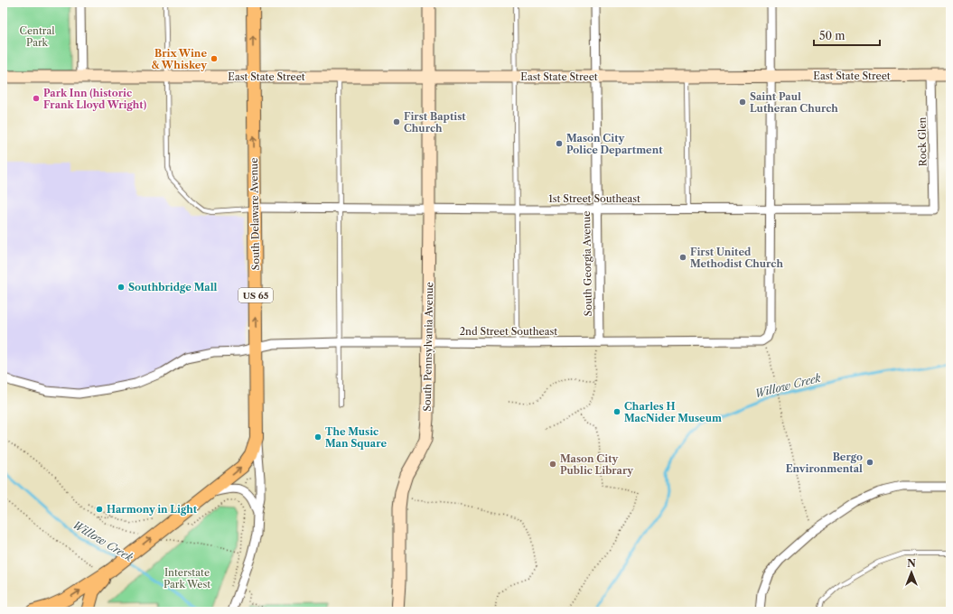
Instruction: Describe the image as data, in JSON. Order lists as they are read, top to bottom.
{
  "streets": {
    "main road": [
      "East State Street",
      "South Delaware Avenue",
      "US 65",
      "South Pennsylvania Avenue"
    ],
    "street": [
      "Rock Glen",
      "1st Street Southeast",
      "South Georgia Avenue",
      "2nd Street Southeast"
    ]
  },
  "crossings": [
    ["East State Street", "Rock Glen"],
    ["East State Street", "South Delaware Avenue"],
    ["East State Street", "South Georgia Avenue"],
    ["East State Street", "US 65"],
    ["East State Street", "South Pennsylvania Avenue"],
    ["Rock Glen", "1st Street Southeast"],
    ["1st Street Southeast", "South Delaware Avenue"],
    ["1st Street Southeast", "South Georgia Avenue"],
    ["1st Street Southeast", "2nd Street Southeast"],
    ["1st Street Southeast", "South Pennsylvania Avenue"],
    ["South Delaware Avenue", "US 65"],
    ["South Delaware Avenue", "2nd Street Southeast"],
    ["South Georgia Avenue", "2nd Street Southeast"],
    ["2nd Street Southeast", "South Pennsylvania Avenue"]
  ],
  "one_way": ["South Delaware Avenue"],
  "water": ["Willow Creek"],
  "parks": ["Central Park", "Interstate Park West"],
  "places": [
    "Brix Wine & Whiskey",
    "Park Inn (historic Frank Lloyd Wright)",
    "Saint Paul Lutheran Church",
    "First Baptist Church",
    "Mason City Police Department",
    "First United Methodist Church",
    "Southbridge Mall",
    "Charles H MacNider Museum",
    "The Music Man Square",
    "Bergo Environmental",
    "Mason City Public Library",
    "Harmony in Light"
  ],
  "scale_bar": "50 m",
  "north": "top"
}
